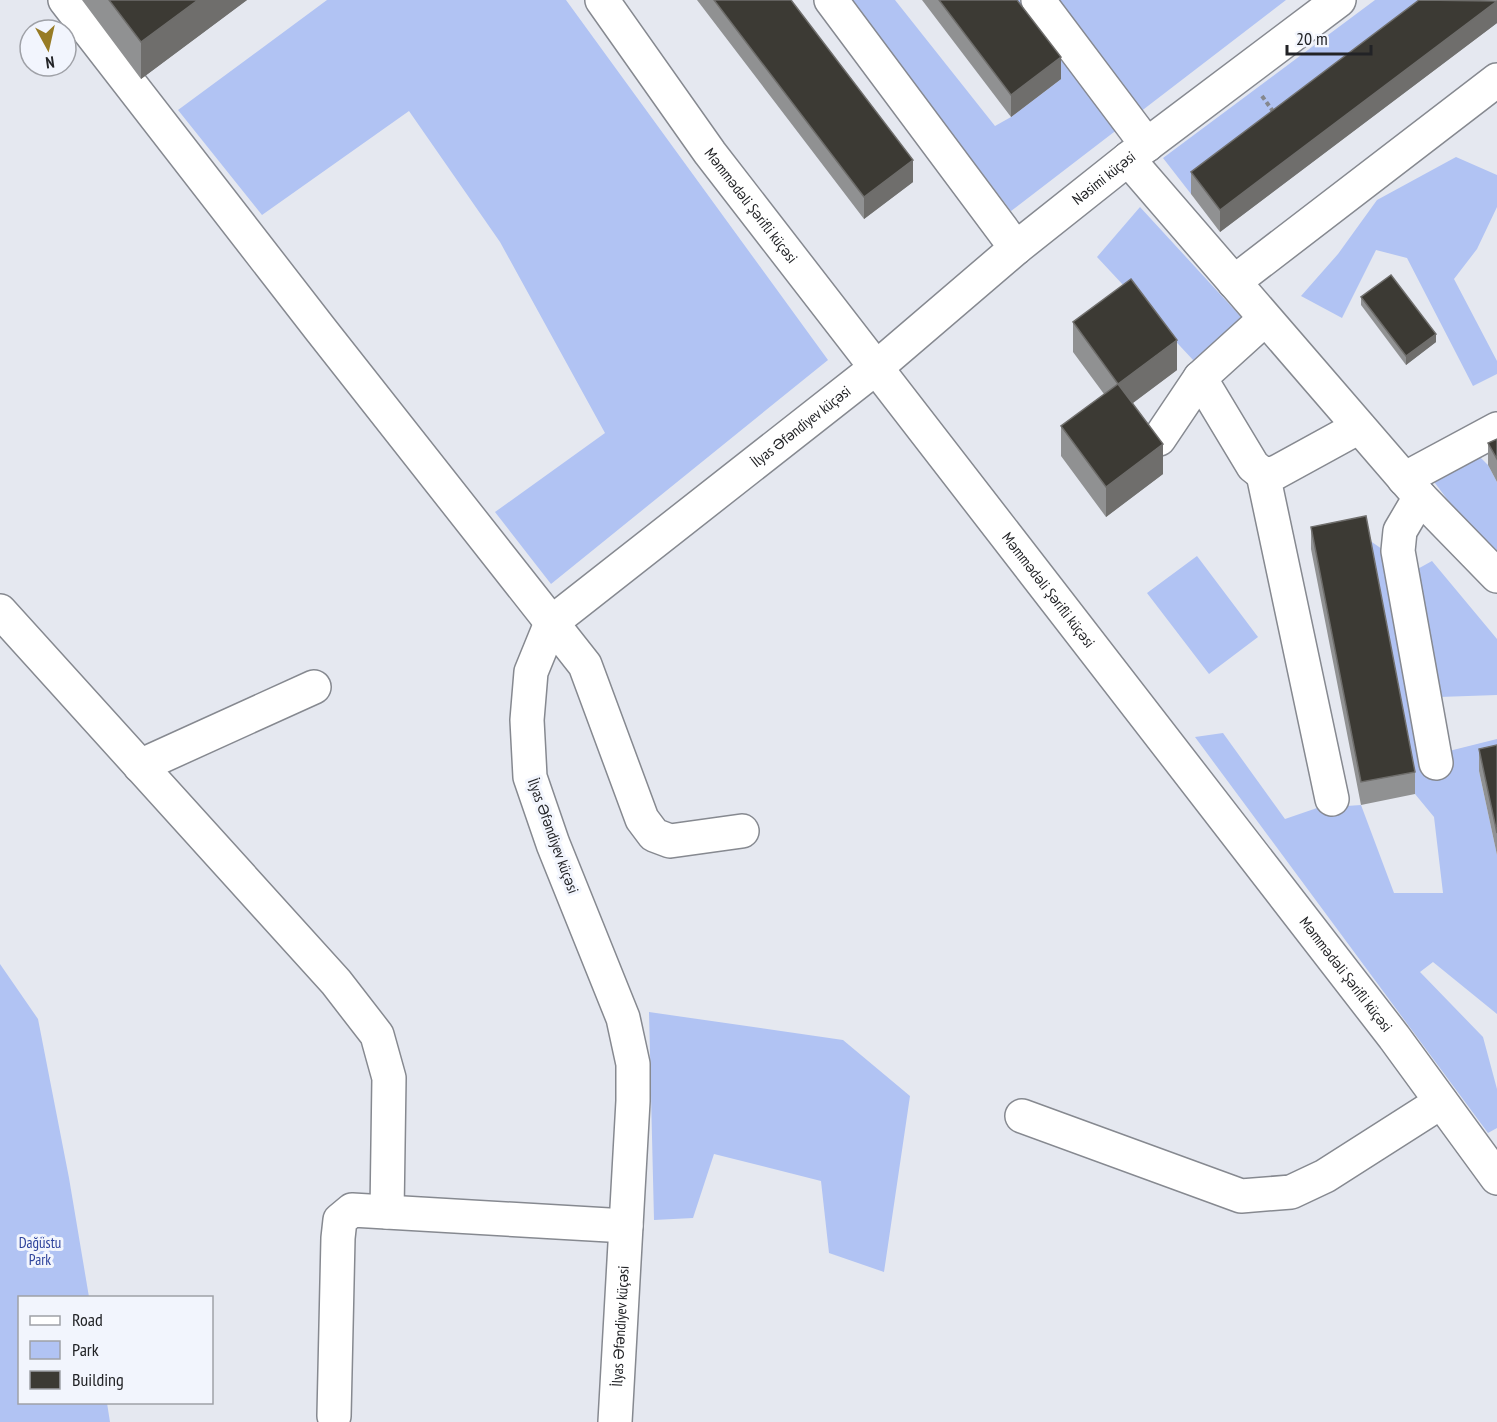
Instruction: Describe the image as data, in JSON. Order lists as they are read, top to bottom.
{
  "streets": {
    "street": ["Nəsimi küçəsi", "Məmmədəli Şərifli küçəsi", "İlyas Əfəndiyev küçəsi"]
  },
  "crossings": [
    ["Nəsimi küçəsi", "Məmmədəli Şərifli küçəsi"],
    ["Nəsimi küçəsi", "İlyas Əfəndiyev küçəsi"],
    ["Məmmədəli Şərifli küçəsi", "İlyas Əfəndiyev küçəsi"]
  ],
  "parks": ["Dağüstu Park"],
  "legend": ["Road", "Park", "Building"],
  "scale_bar": "20 m",
  "north": "bottom"
}
